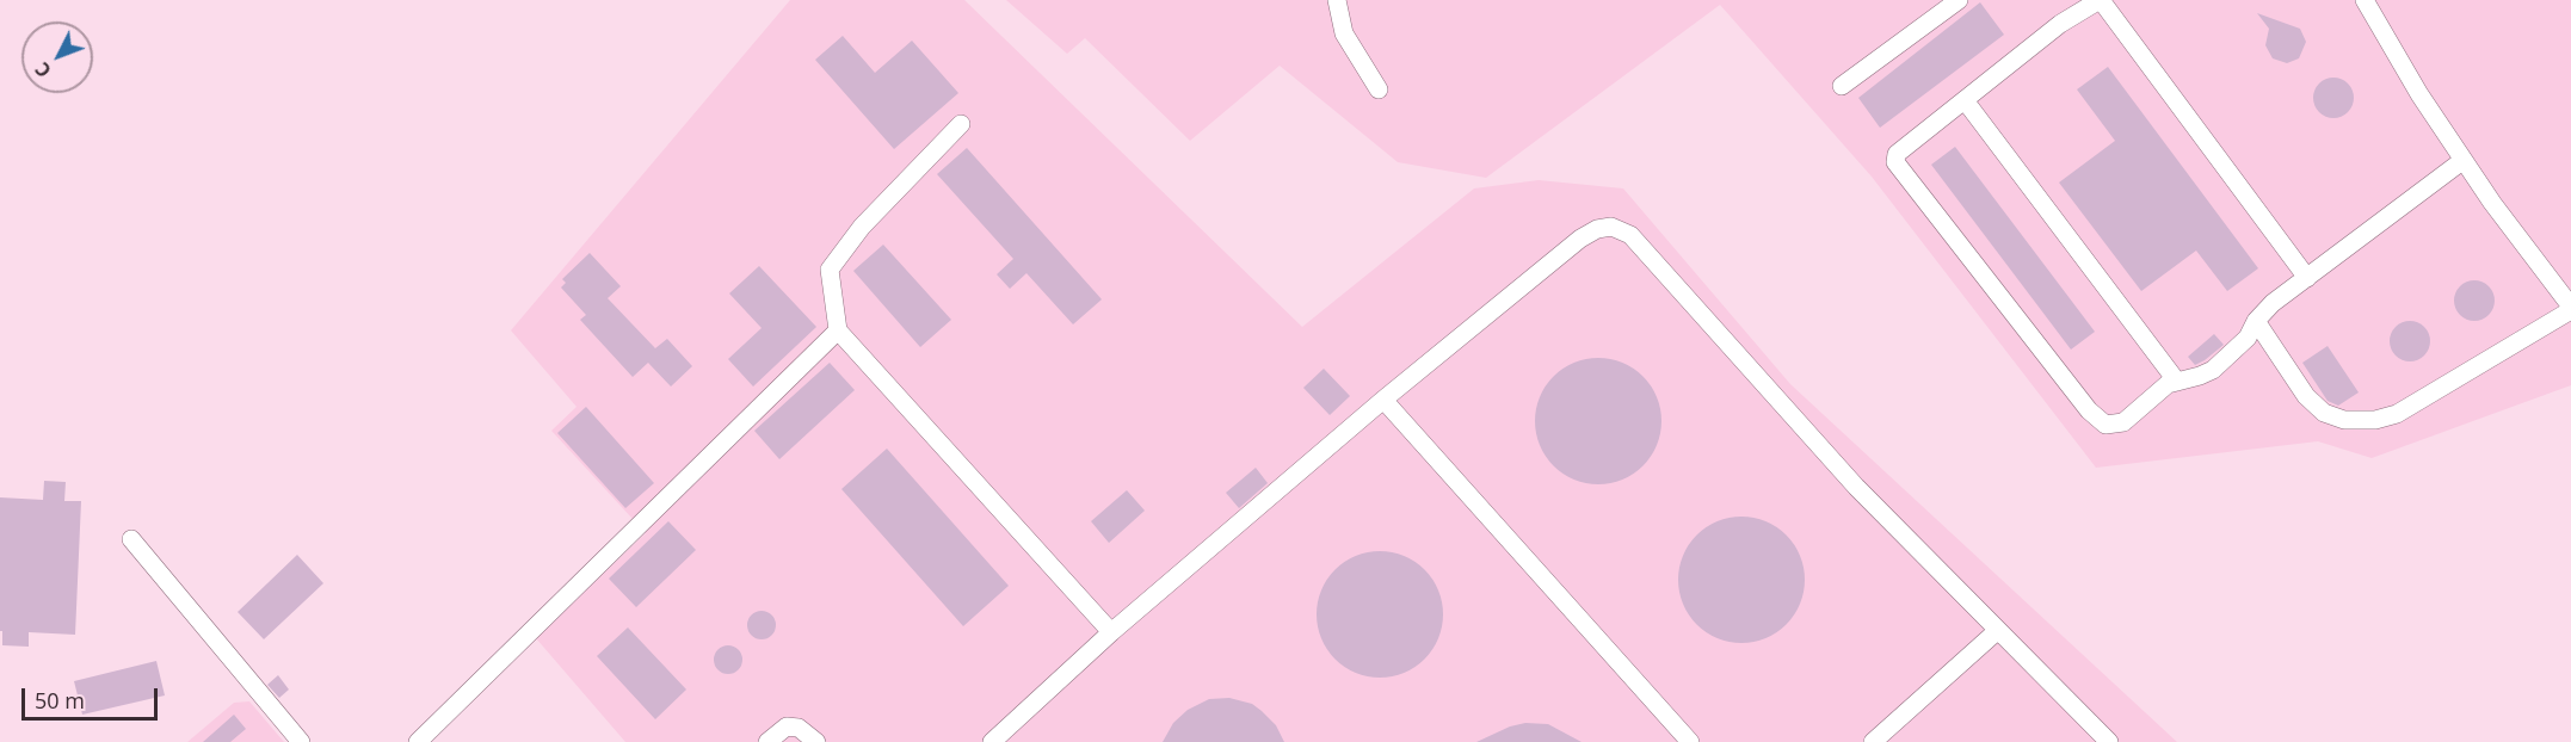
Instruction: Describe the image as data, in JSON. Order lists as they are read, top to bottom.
{
  "scale_bar": "50 m",
  "north": "bottom left"
}
